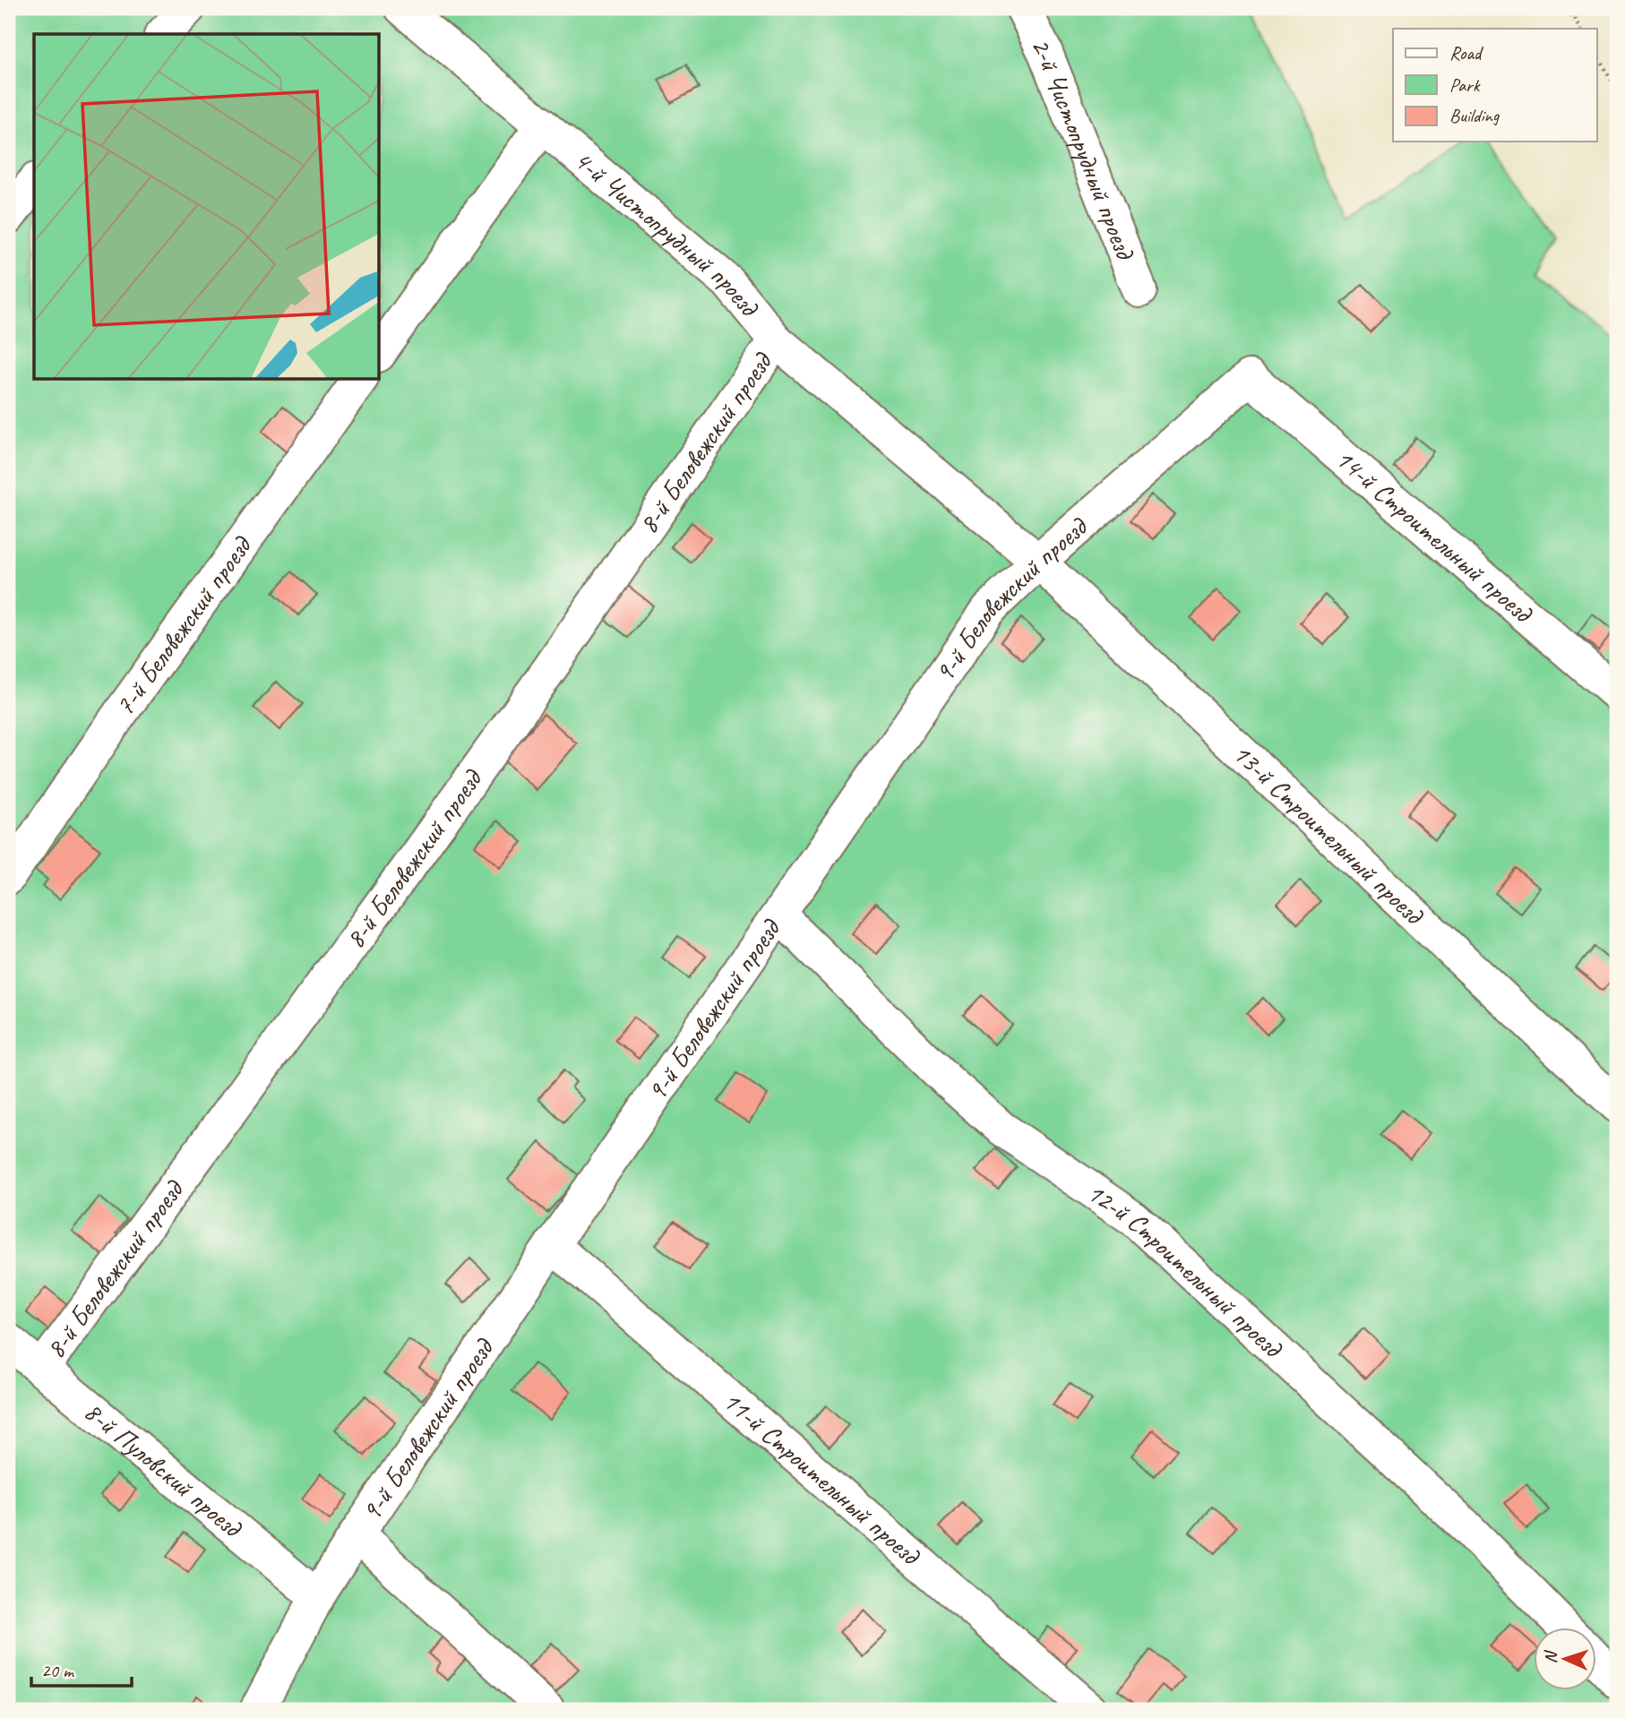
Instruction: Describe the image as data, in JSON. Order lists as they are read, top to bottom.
{
  "streets": {
    "lane": [
      "2-й Чистопрудный проезд",
      "4-й Чистопрудный проезд",
      "8-й Беловежский проезд",
      "14-й Строительный проезд",
      "9-й Беловежский проезд",
      "7-й Беловежский проезд",
      "13-й Строительный проезд",
      "12-й Строительный проезд",
      "8-й Пуловский проезд",
      "11-й Строительный проезд"
    ]
  },
  "crossings": [
    ["4-й Чистопрудный проезд", "8-й Беловежский проезд"],
    ["4-й Чистопрудный проезд", "9-й Беловежский проезд"],
    ["4-й Чистопрудный проезд", "13-й Строительный проезд"],
    ["8-й Беловежский проезд", "8-й Пуловский проезд"],
    ["14-й Строительный проезд", "9-й Беловежский проезд"],
    ["9-й Беловежский проезд", "13-й Строительный проезд"],
    ["9-й Беловежский проезд", "12-й Строительный проезд"],
    ["9-й Беловежский проезд", "8-й Пуловский проезд"],
    ["9-й Беловежский проезд", "11-й Строительный проезд"]
  ],
  "legend": ["Road", "Park", "Building"],
  "scale_bar": "20 m",
  "north": "left"
}
